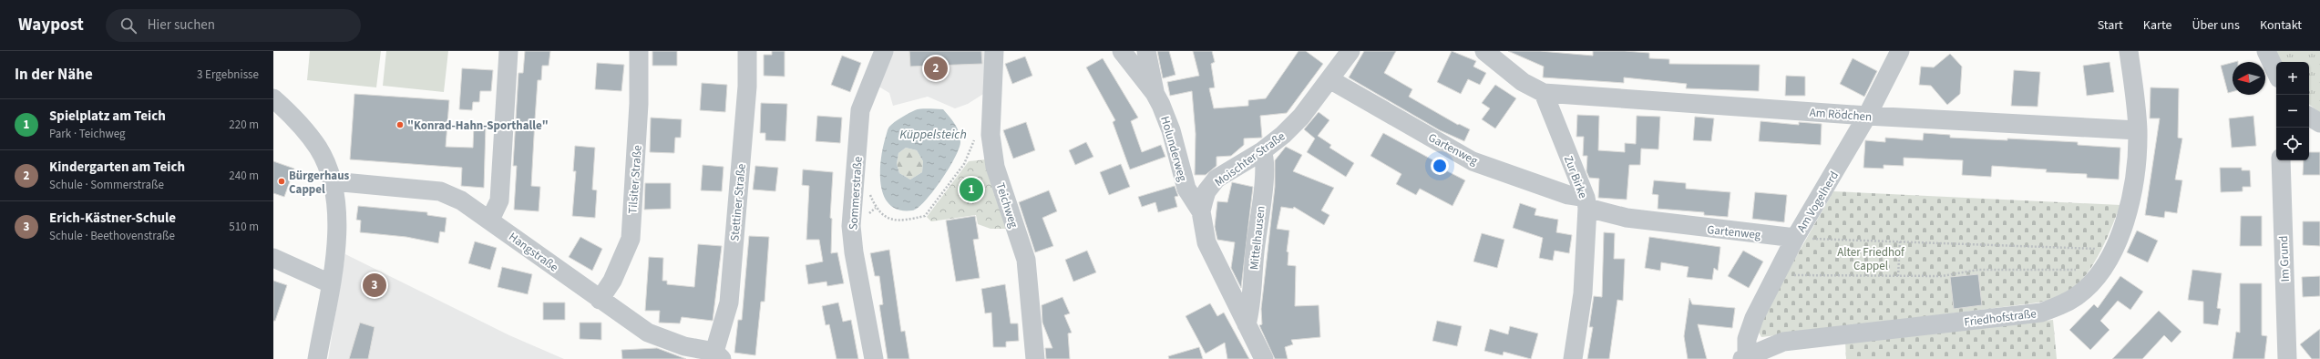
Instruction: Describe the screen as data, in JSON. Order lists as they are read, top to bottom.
{
  "streets": {
    "street": [
      "Am Rödchen",
      "Holunderweg",
      "Gartenweg",
      "Moischter Straße",
      "Zur Birke",
      "Tilsiter Straße",
      "Sommerstraße",
      "Am Vogelherd",
      "Stettiner Straße",
      "Teichweg",
      "Mittelhausen",
      "Hangstraße",
      "Im Grund",
      "Friedhofstraße"
    ]
  },
  "crossings": [
    ["Am Rödchen", "Zur Birke"],
    ["Am Rödchen", "Am Vogelherd"],
    ["Am Rödchen", "Friedhofstraße"],
    ["Holunderweg", "Moischter Straße"],
    ["Gartenweg", "Moischter Straße"],
    ["Gartenweg", "Zur Birke"],
    ["Gartenweg", "Am Vogelherd"],
    ["Moischter Straße", "Mittelhausen"],
    ["Tilsiter Straße", "Hangstraße"],
    ["Am Vogelherd", "Friedhofstraße"],
    ["Stettiner Straße", "Hangstraße"]
  ],
  "water": ["Küppelsteich"],
  "parks": ["Alter Friedhof Cappel"],
  "places": ["\"Konrad-Hahn-Sporthalle\"", "Bürgerhaus Cappel"],
  "north": "left",
  "page": {
    "header": "Waypost",
    "search": "Hier suchen",
    "nav": [
      "Start",
      "Karte",
      "Über uns",
      "Kontakt"
    ],
    "heading": ["In der Nähe", "3 Ergebnisse"],
    "pins": ["2", "1", "3"],
    "map_buttons": ["+", "−"],
    "list": [
      {
        "mark": "1",
        "name": "Spielplatz am Teich",
        "note": "Park · Teichweg",
        "value": "220 m"
      },
      {
        "mark": "2",
        "name": "Kindergarten am Teich",
        "note": "Schule · Sommerstraße",
        "value": "240 m"
      },
      {
        "mark": "3",
        "name": "Erich-Kästner-Schule",
        "note": "Schule · Beethovenstraße",
        "value": "510 m"
      }
    ]
  }
}
